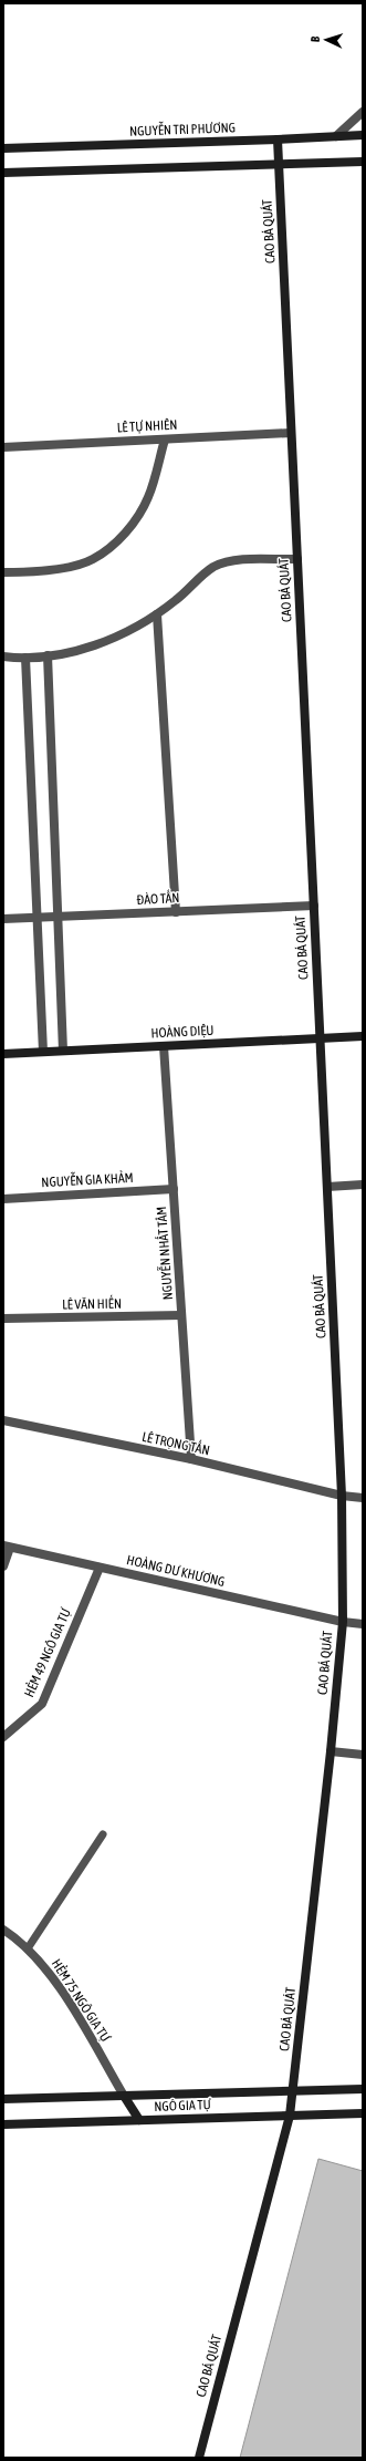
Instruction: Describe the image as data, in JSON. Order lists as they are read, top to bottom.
{
  "streets": {
    "street": [
      "NGUYỄN TRI PHƯƠNG",
      "CAO BÁ QUÁT",
      "LÊ TỰ NHIÊN",
      "ĐÀO TẤN",
      "HOÀNG DIỆU",
      "NGUYỄN GIA KHẢM",
      "NGUYỄN NHẤT TÂM",
      "LÊ VĂN HIẾN",
      "LÊ TRỌNG TẤN",
      "HOÀNG DƯ KHƯƠNG",
      "HẺM 49 NGÔ GIA TỰ",
      "HẺM 75 NGÔ GIA TỰ",
      "NGÔ GIA TỰ"
    ]
  },
  "crossings": [
    ["NGUYỄN TRI PHƯƠNG", "CAO BÁ QUÁT"],
    ["CAO BÁ QUÁT", "LÊ TỰ NHIÊN"],
    ["CAO BÁ QUÁT", "ĐÀO TẤN"],
    ["CAO BÁ QUÁT", "HOÀNG DIỆU"],
    ["CAO BÁ QUÁT", "LÊ TRỌNG TẤN"],
    ["CAO BÁ QUÁT", "HOÀNG DƯ KHƯƠNG"],
    ["CAO BÁ QUÁT", "NGÔ GIA TỰ"],
    ["HOÀNG DIỆU", "NGUYỄN NHẤT TÂM"],
    ["NGUYỄN GIA KHẢM", "NGUYỄN NHẤT TÂM"],
    ["NGUYỄN NHẤT TÂM", "LÊ VĂN HIẾN"],
    ["NGUYỄN NHẤT TÂM", "LÊ TRỌNG TẤN"],
    ["HOÀNG DƯ KHƯƠNG", "HẺM 49 NGÔ GIA TỰ"],
    ["HẺM 75 NGÔ GIA TỰ", "NGÔ GIA TỰ"]
  ],
  "north": "left"
}
